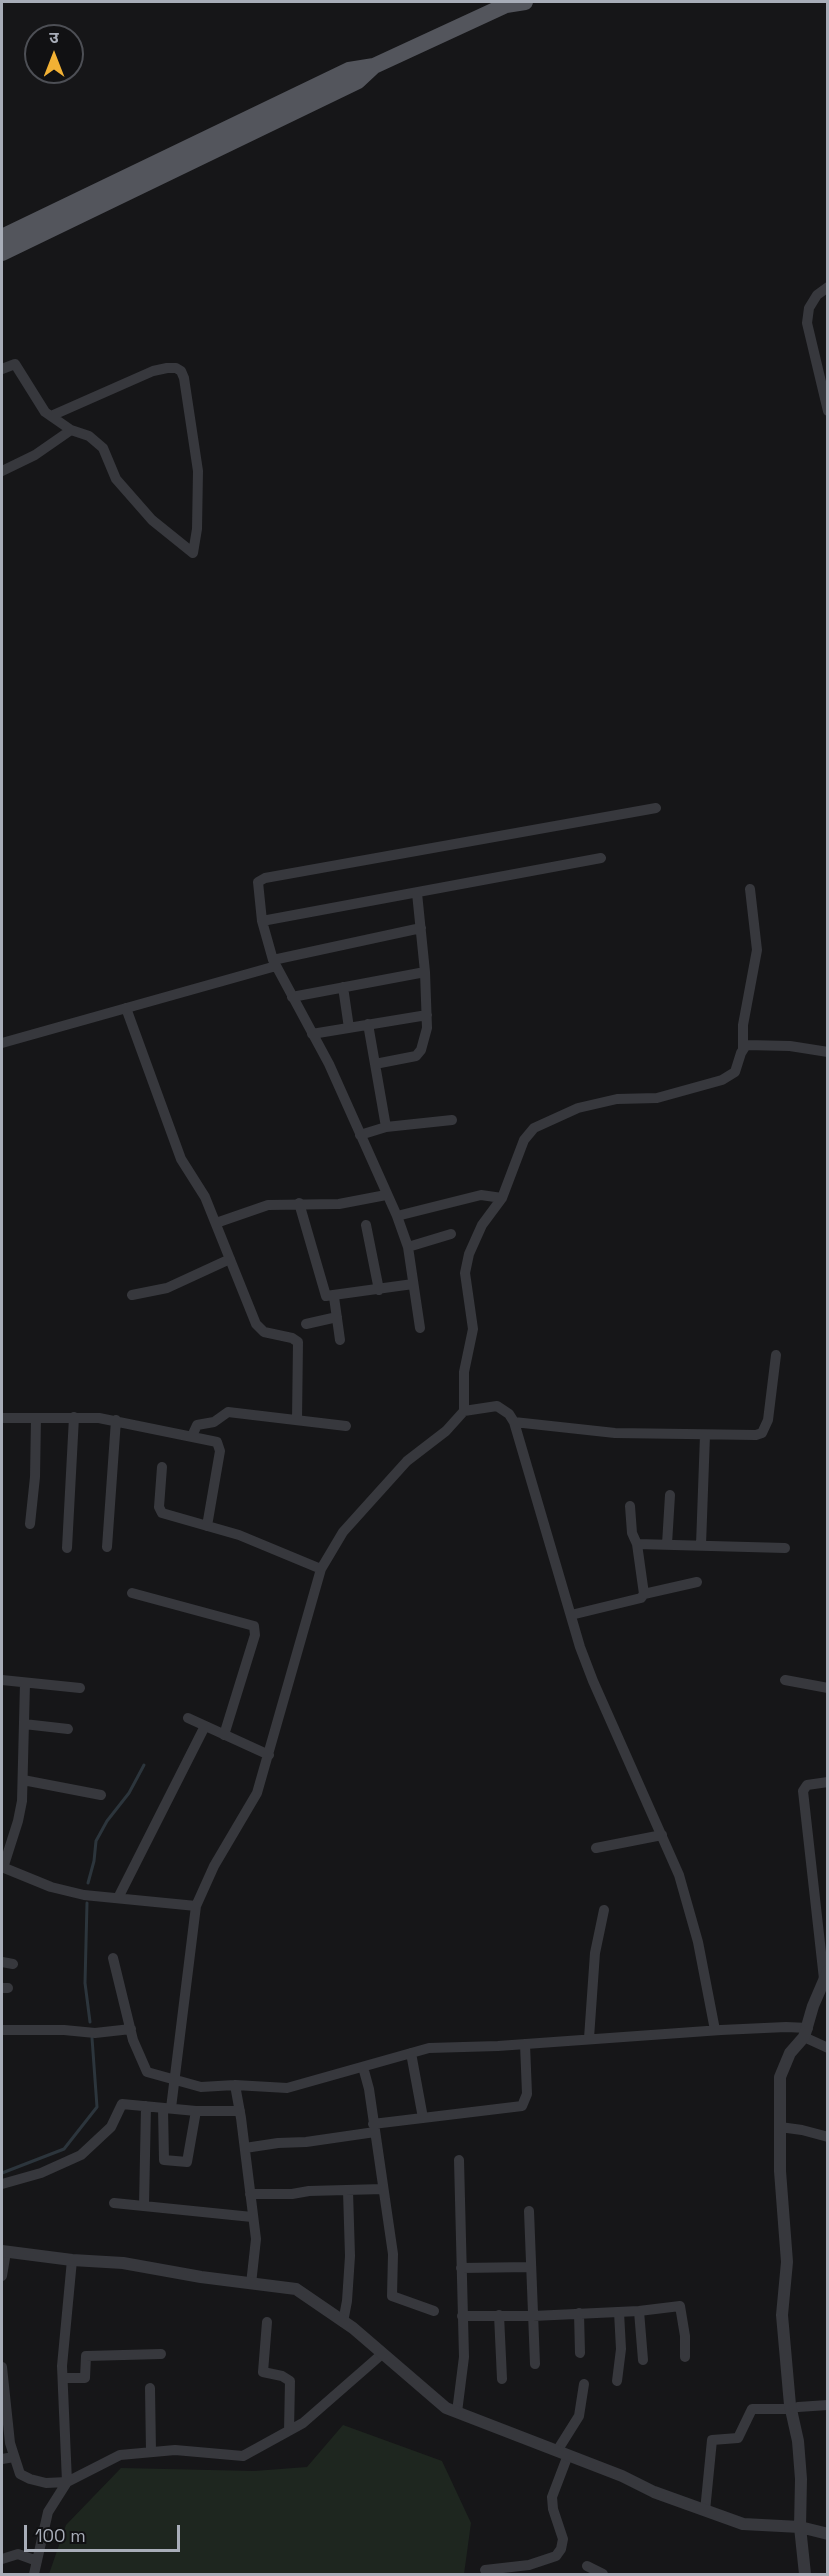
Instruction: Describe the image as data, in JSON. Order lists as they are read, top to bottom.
{
  "scale_bar": "100 m",
  "north": "top"
}
